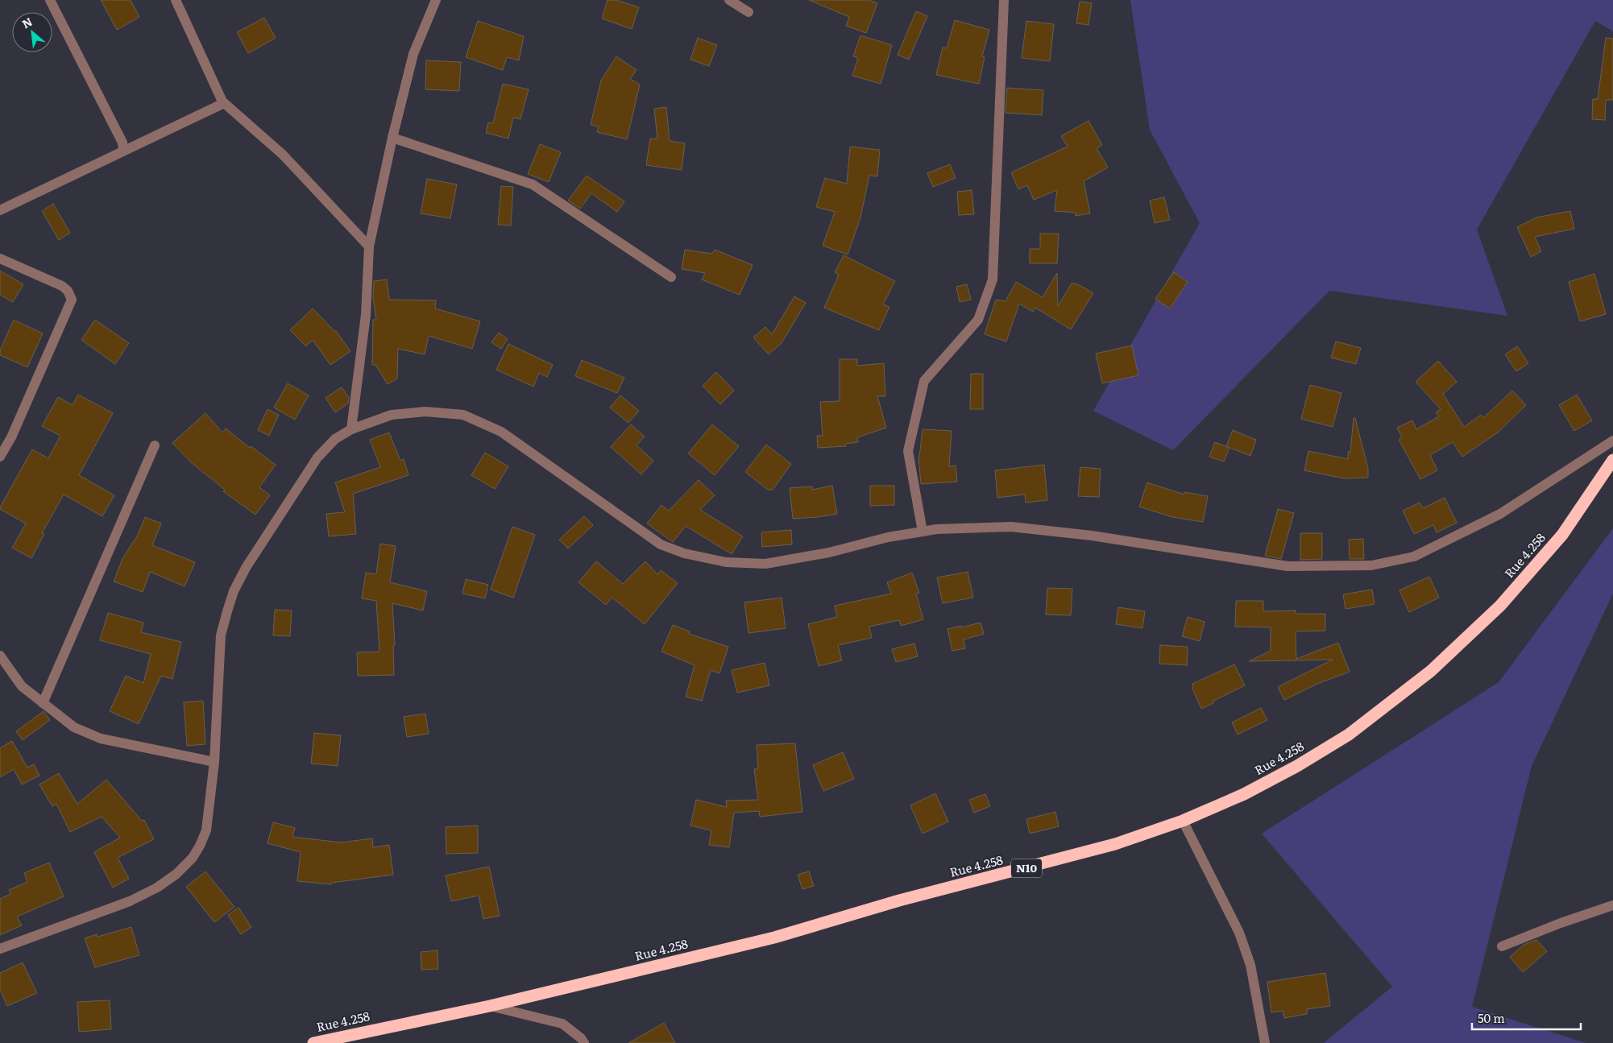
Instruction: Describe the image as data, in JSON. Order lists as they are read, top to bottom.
{
  "streets": {
    "highway": ["Rue 4.258", "N10"]
  },
  "scale_bar": "50 m",
  "north": "top left"
}
